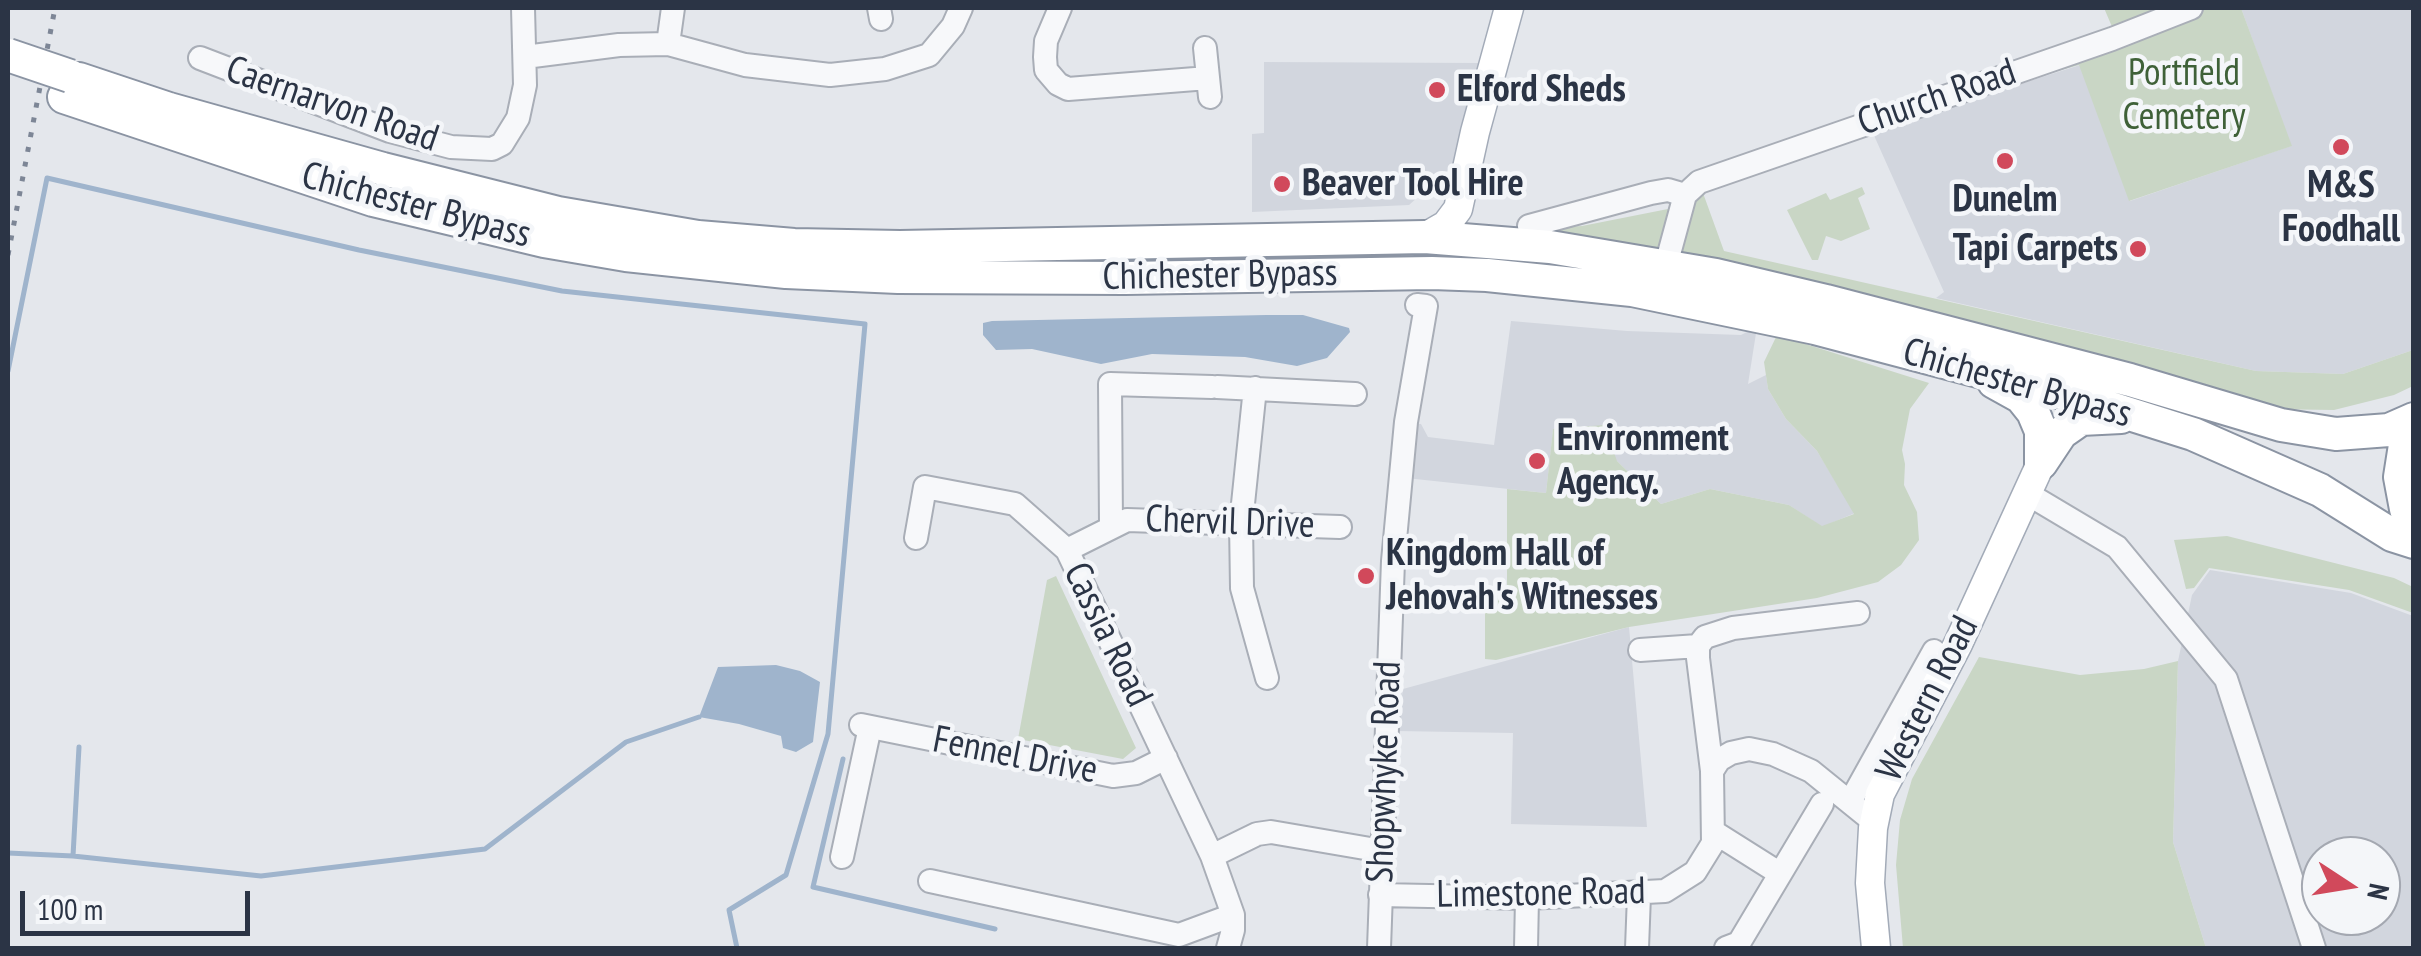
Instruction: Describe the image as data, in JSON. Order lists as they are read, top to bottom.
{
  "streets": {
    "highway": ["Chichester Bypass"],
    "main road": ["Western Road"],
    "street": [
      "Church Road",
      "Caernarvon Road",
      "Chervil Drive",
      "Cassia Road",
      "Fennel Drive",
      "Shopwhyke Road",
      "Limestone Road"
    ]
  },
  "crossings": [
    ["Chervil Drive", "Cassia Road"],
    ["Cassia Road", "Fennel Drive"],
    ["Shopwhyke Road", "Limestone Road"]
  ],
  "parks": ["Portfield Cemetery"],
  "places": [
    "Elford Sheds",
    "M&S Foodhall",
    "Dunelm",
    "Beaver Tool Hire",
    "Tapi Carpets",
    "Environment Agency.",
    "Kingdom Hall of Jehovah's Witnesses"
  ],
  "scale_bar": "100 m",
  "north": "right"
}
